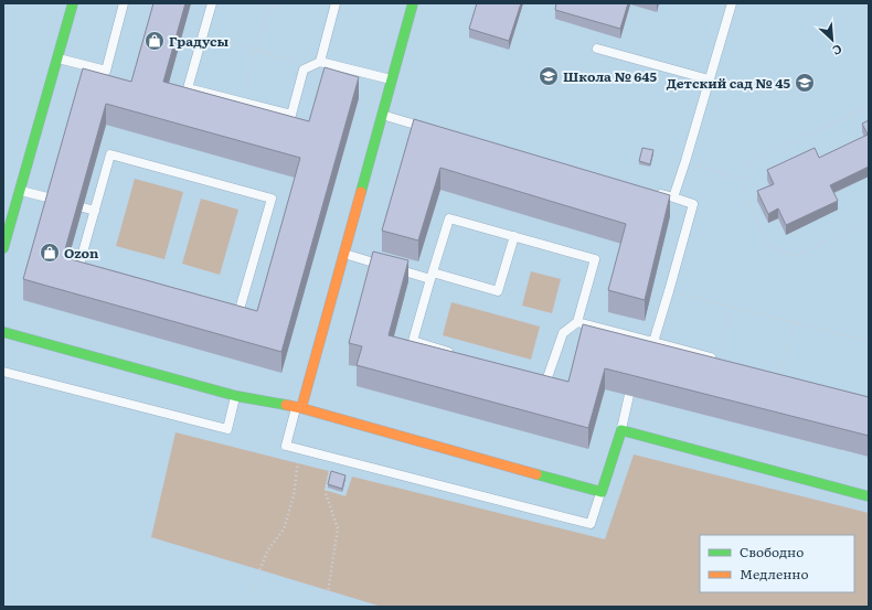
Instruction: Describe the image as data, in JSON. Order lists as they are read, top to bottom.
{
  "places": {
    "shop": ["Градусы", "Ozon"],
    "school or university": ["Школа № 645", "Детский сад № 45"]
  },
  "legend": ["Свободно", "Медленно"],
  "north": "bottom right"
}
